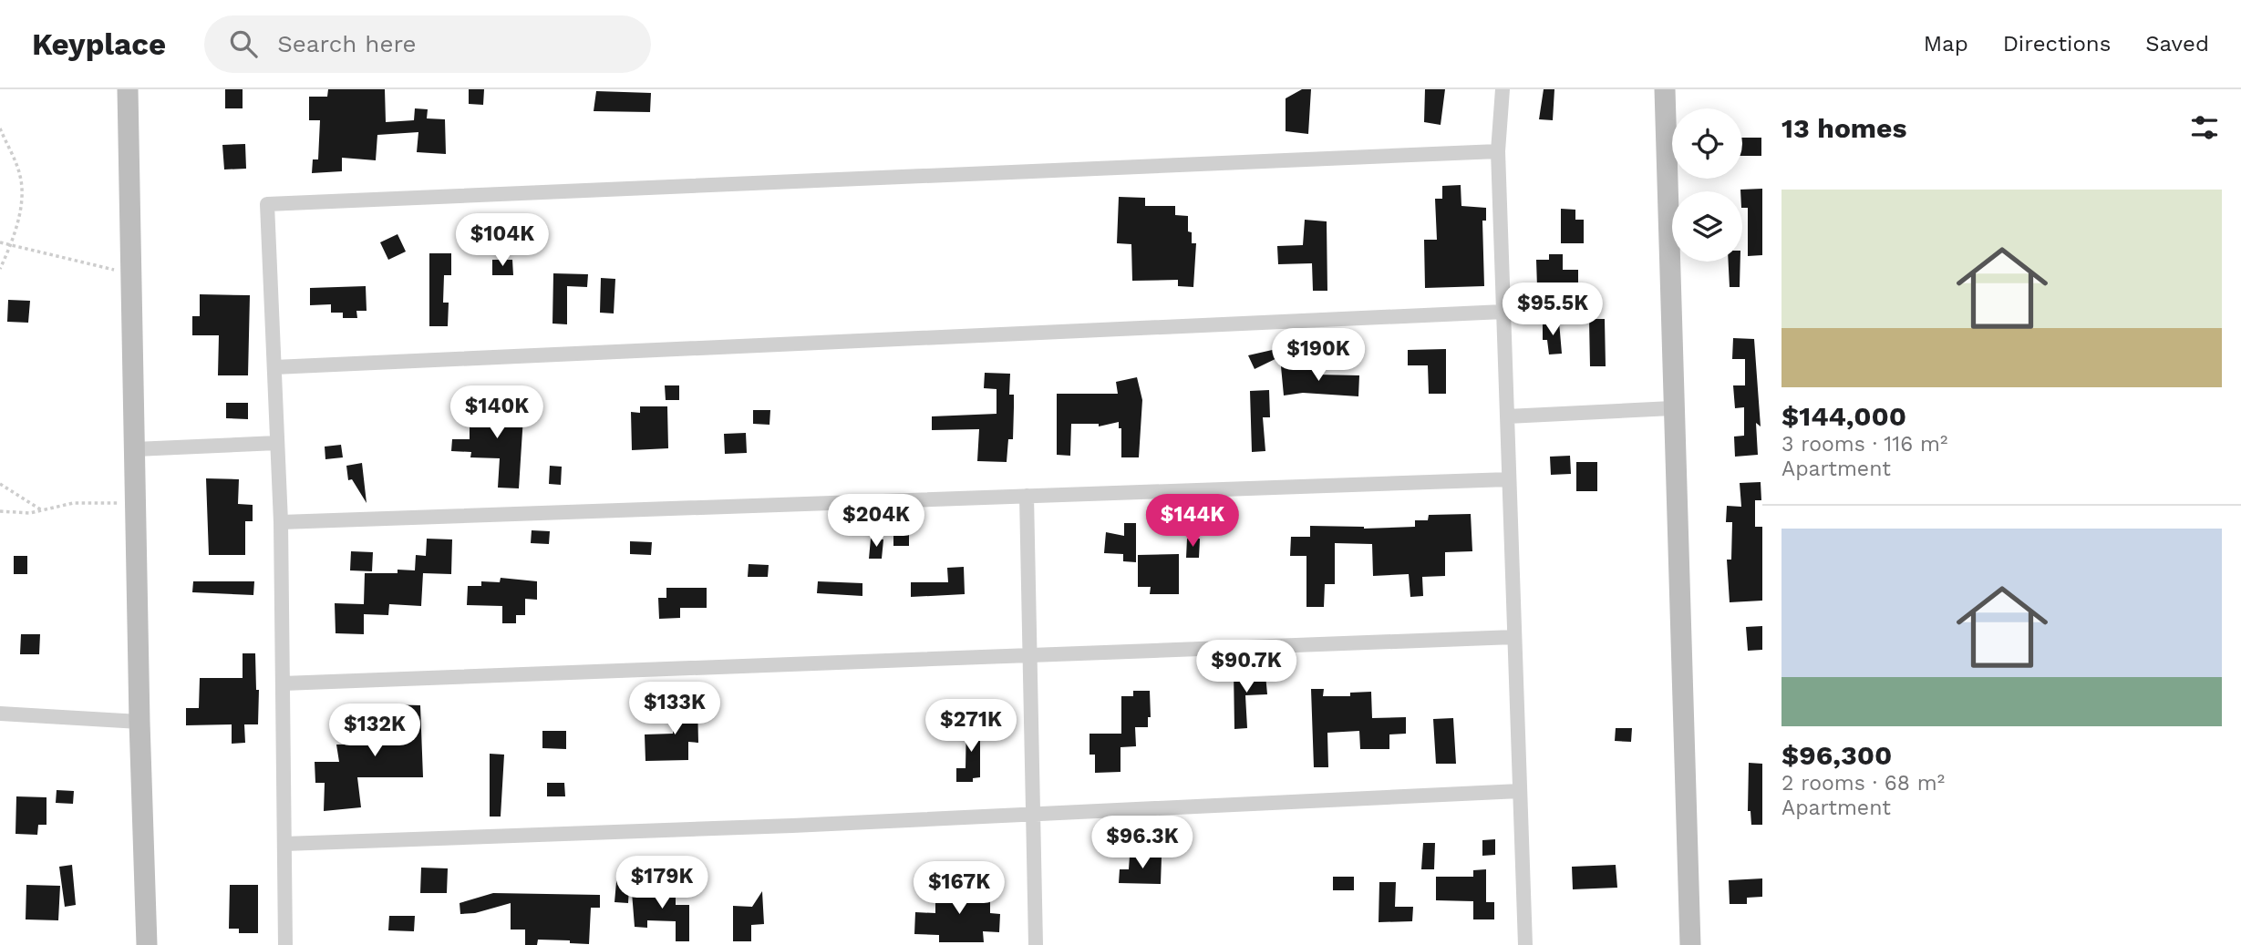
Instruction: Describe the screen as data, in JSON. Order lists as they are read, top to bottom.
{
  "page": {
    "header": "Keyplace",
    "search": "Search here",
    "nav": ["Map", "Directions", "Saved"],
    "heading": "13 homes",
    "list": [
      {
        "name": "$144,000",
        "note": "3 rooms · 116 m² · Apartment"
      },
      {
        "name": "$96,300",
        "note": "2 rooms · 68 m² · Apartment"
      }
    ],
    "price": [
      "$104K",
      "$95.5K",
      "$190K",
      "$140K",
      "$204K",
      "$144K",
      "$90.7K",
      "$133K",
      "$271K",
      "$132K",
      "$96.3K",
      "$179K",
      "$167K"
    ]
  }
}
